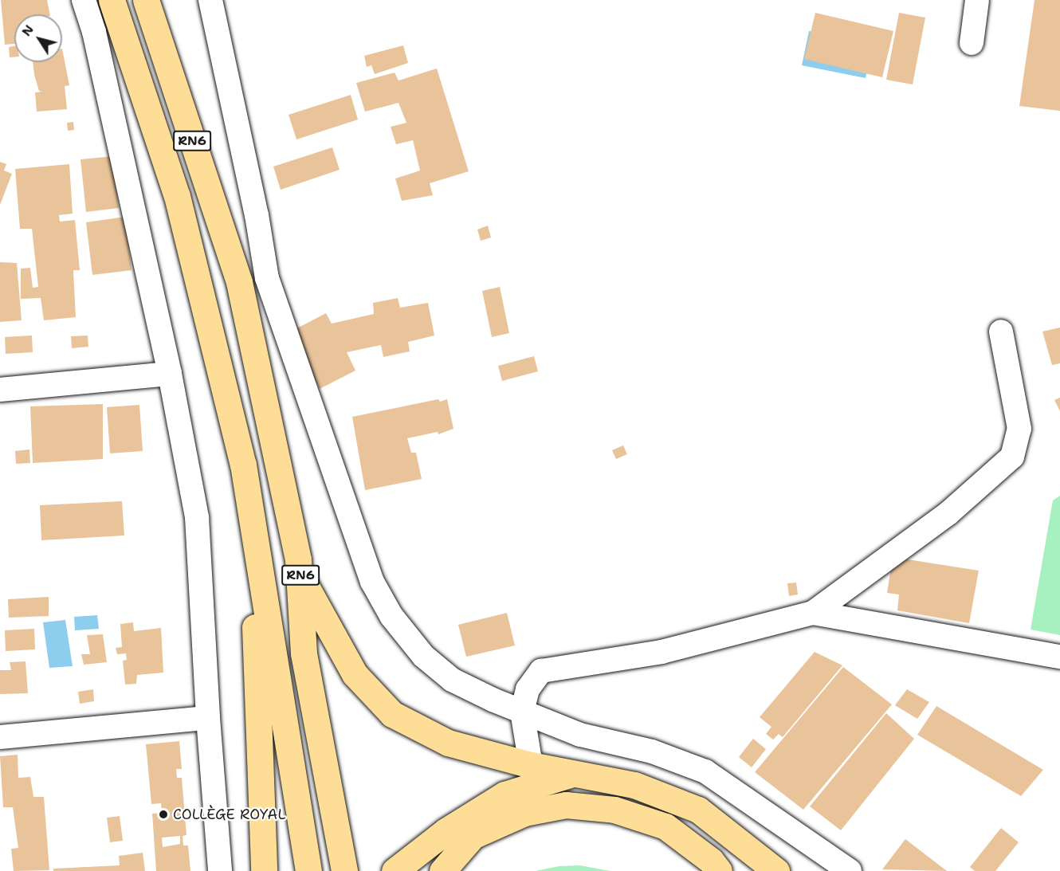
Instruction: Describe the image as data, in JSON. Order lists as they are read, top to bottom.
{
  "streets": {
    "highway": ["RN6"]
  },
  "places": ["COLLÈGE ROYAL"],
  "north": "top left"
}
